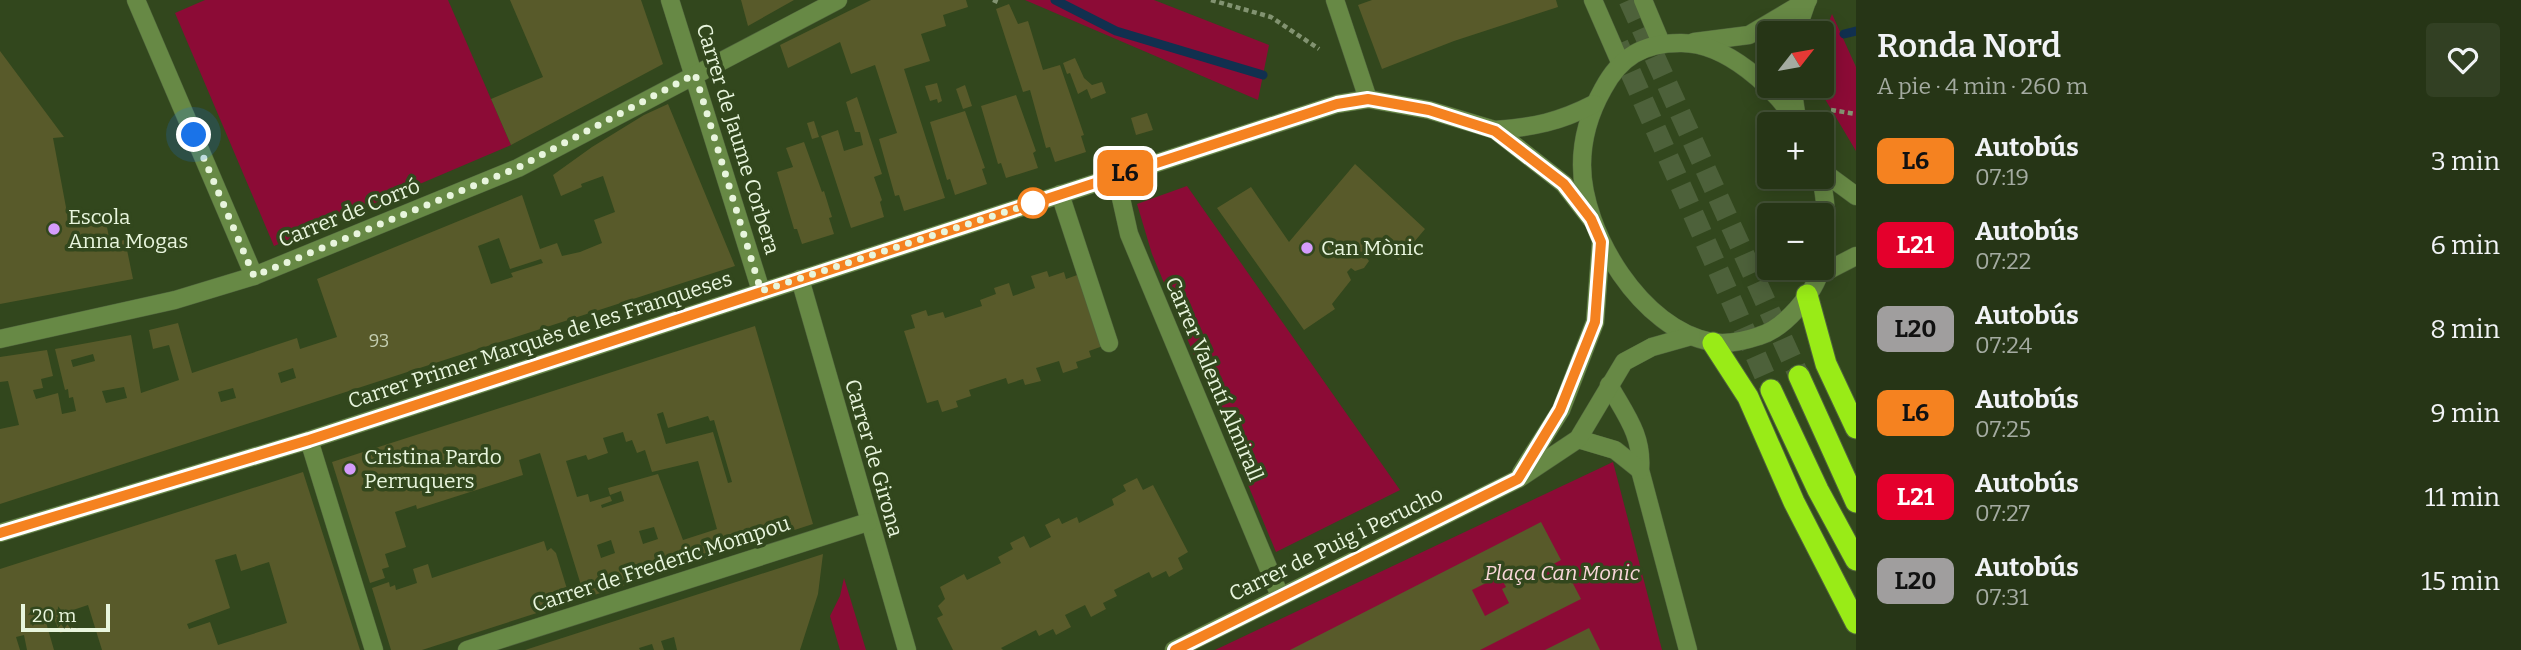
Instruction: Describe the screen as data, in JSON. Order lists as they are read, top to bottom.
{
  "streets": {
    "street": [
      "Carrer de Jaume Corbera",
      "Carrer de Corró",
      "Carrer Primer Marquès de les Franqueses",
      "Carrer Valentí Almirall",
      "Carrer de Girona",
      "Carrer de Puig i Perucho",
      "Carrer de Frederic Mompou"
    ]
  },
  "crossings": [
    ["Carrer de Jaume Corbera", "Carrer de Corró"],
    ["Carrer de Jaume Corbera", "Carrer Primer Marquès de les Franqueses"],
    ["Carrer Primer Marquès de les Franqueses", "Carrer Valentí Almirall"],
    ["Carrer Primer Marquès de les Franqueses", "Carrer de Girona"],
    ["Carrer Valentí Almirall", "Carrer de Puig i Perucho"],
    ["Carrer de Girona", "Carrer de Frederic Mompou"]
  ],
  "parks": ["Plaça Can Monic"],
  "places": ["Escola Anna Mogas", "Can Mònic", "Cristina Pardo Perruquers"],
  "lines": ["bus line L6"],
  "house_numbers": ["93"],
  "scale_bar": "20 m",
  "north": "top right",
  "page": {
    "on_map": "L6",
    "heading": ["Ronda Nord", "A pie · 4 min · 260 m"],
    "map_buttons": ["+", "−"],
    "list": [
      {
        "mark": "L6",
        "name": "Autobús",
        "note": "07:19",
        "value": "3 min"
      },
      {
        "mark": "L21",
        "name": "Autobús",
        "note": "07:22",
        "value": "6 min"
      },
      {
        "mark": "L20",
        "name": "Autobús",
        "note": "07:24",
        "value": "8 min"
      },
      {
        "mark": "L6",
        "name": "Autobús",
        "note": "07:25",
        "value": "9 min"
      },
      {
        "mark": "L21",
        "name": "Autobús",
        "note": "07:27",
        "value": "11 min"
      },
      {
        "mark": "L20",
        "name": "Autobús",
        "note": "07:31",
        "value": "15 min"
      }
    ],
    "scale": "20 m"
  }
}
